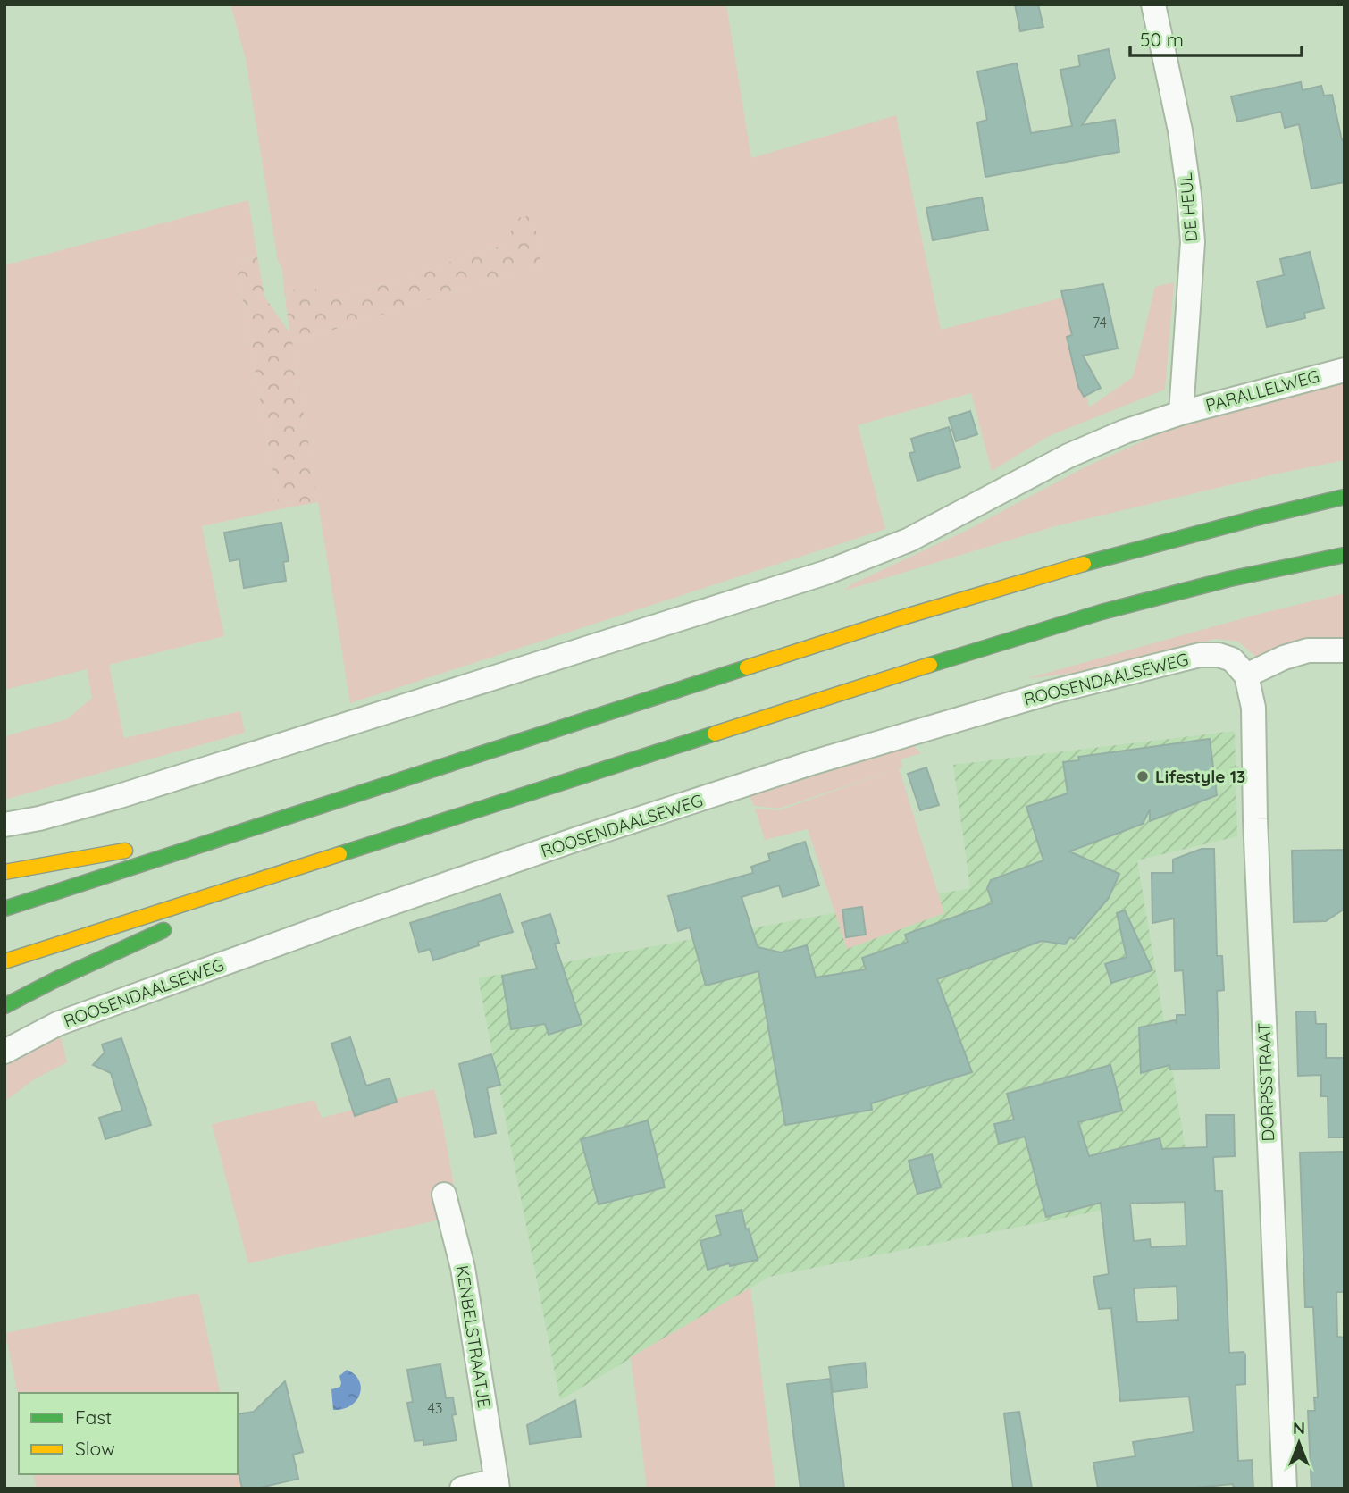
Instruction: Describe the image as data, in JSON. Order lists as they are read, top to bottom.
{
  "streets": {
    "street": [
      "DE HEUL",
      "PARALLELWEG",
      "ROOSENDAALSEWEG",
      "DORPSSTRAAT",
      "KENBELSTRAATJE"
    ]
  },
  "crossings": [
    ["DE HEUL", "PARALLELWEG"],
    ["ROOSENDAALSEWEG", "DORPSSTRAAT"]
  ],
  "places": ["Lifestyle 13"],
  "house_numbers": ["74", "43"],
  "legend": ["Fast", "Slow"],
  "scale_bar": "50 m",
  "north": "top"
}
